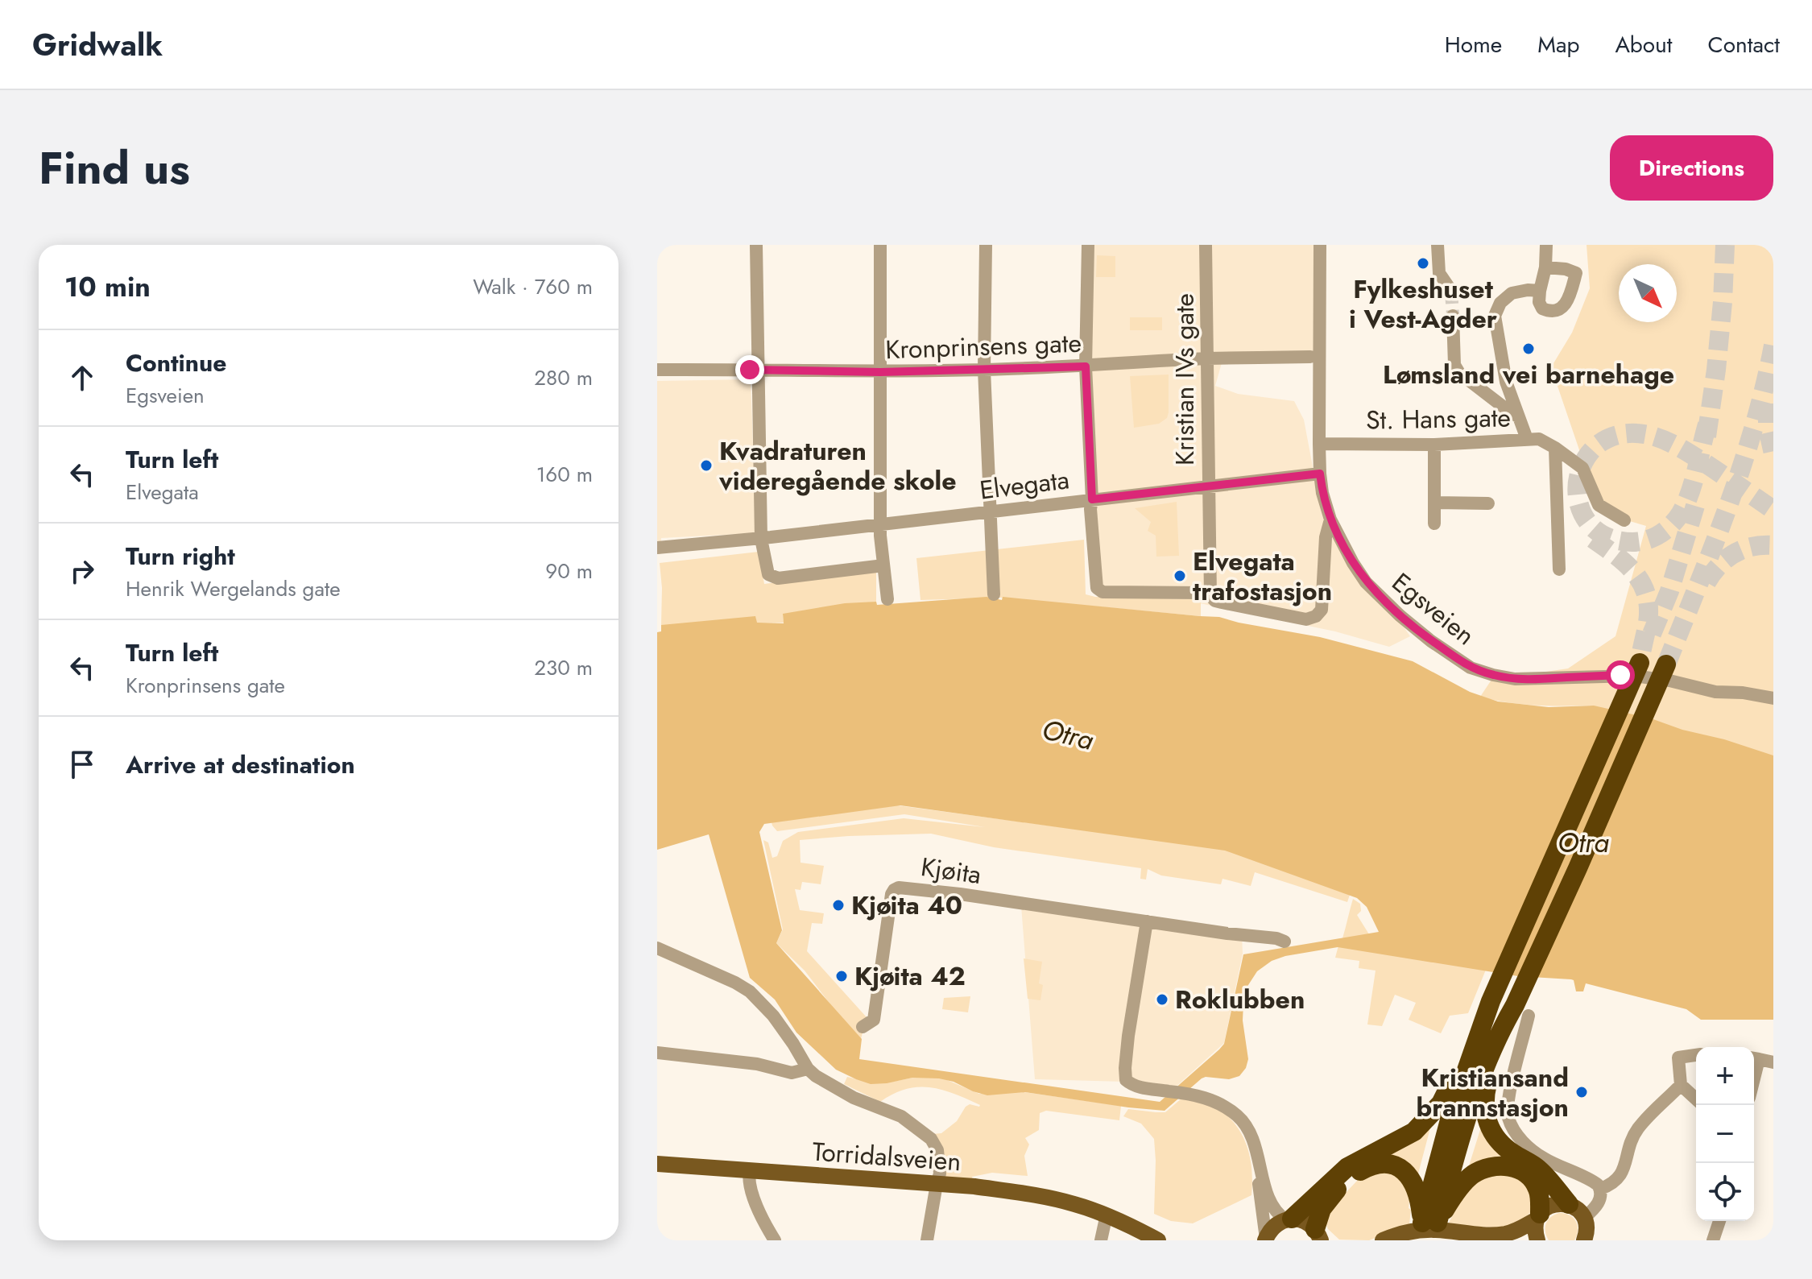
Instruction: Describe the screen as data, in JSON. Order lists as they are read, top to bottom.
{
  "streets": {
    "main road": ["Torridalsveien"],
    "street": [
      "Kronprinsens gate",
      "Kristian IVs gate",
      "St. Hans gate",
      "Elvegata",
      "Egsveien",
      "Kjøita"
    ]
  },
  "crossings": [
    ["Kronprinsens gate", "Kristian IVs gate"],
    ["Kristian IVs gate", "Elvegata"],
    ["St. Hans gate", "Egsveien"],
    ["Elvegata", "Egsveien"]
  ],
  "water": ["Otra"],
  "places": [
    "Fylkeshuset i Vest-Agder",
    "Lømsland vei barnehage",
    "Kvadraturen videregående skole",
    "Elvegata trafostasjon",
    "Kjøita 40",
    "Kjøita 42",
    "Roklubben",
    "Kristiansand brannstasjon"
  ],
  "north": "bottom right",
  "page": {
    "header": "Gridwalk",
    "nav": [
      "Home",
      "Map",
      "About",
      "Contact"
    ],
    "title": "Find us",
    "buttons": "Directions",
    "heading": ["10 min", "Walk · 760 m"],
    "list": [
      ["Continue", "Egsveien", "280 m"],
      ["Turn left", "Elvegata", "160 m"],
      ["Turn right", "Henrik Wergelands gate", "90 m"],
      ["Turn left", "Kronprinsens gate", "230 m"],
      "Arrive at destination"
    ],
    "map_buttons": ["+", "−"]
  }
}
